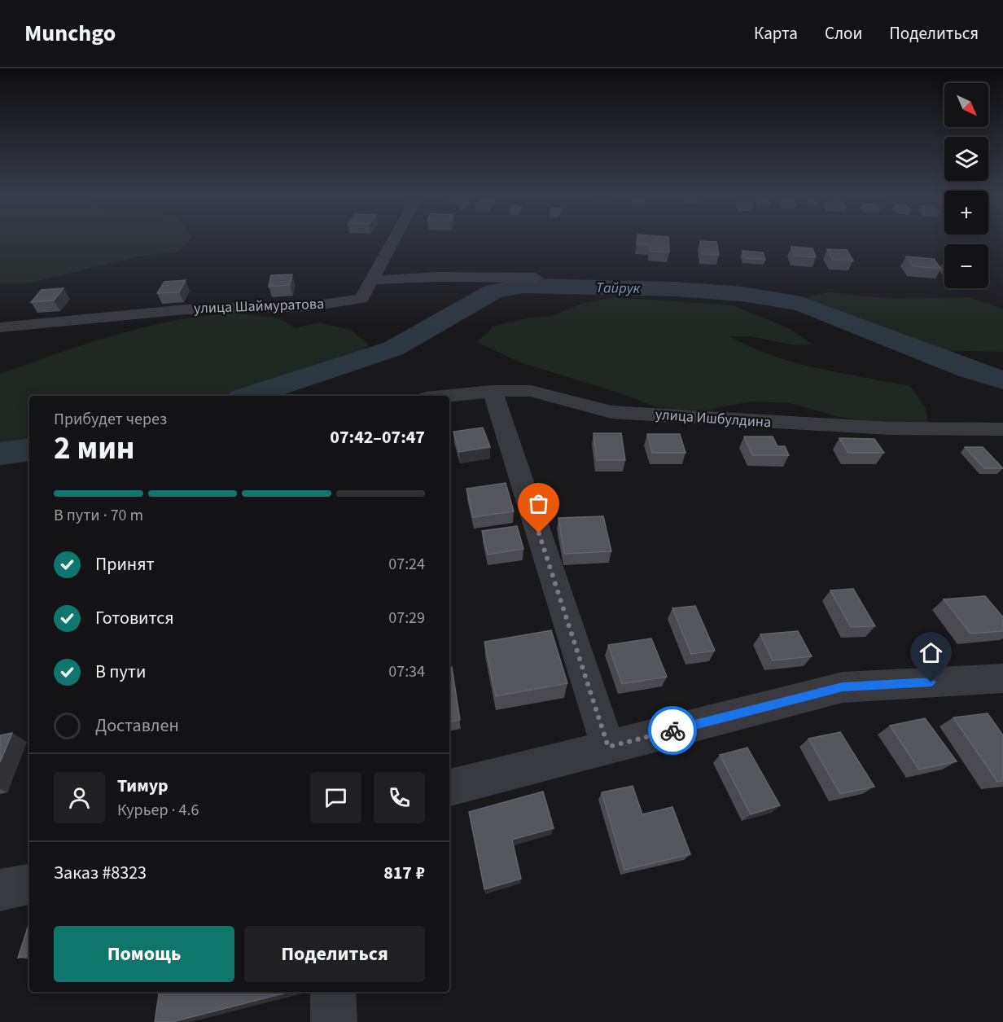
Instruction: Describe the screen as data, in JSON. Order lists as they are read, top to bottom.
{
  "streets": {
    "street": ["улица Шаймуратова", "улица Ишбулдина"]
  },
  "water": ["Тайрук"],
  "north": "bottom right",
  "page": {
    "header": "Munchgo",
    "nav": ["Карта", "Слои", "Поделиться"],
    "map_buttons": ["+", "−"],
    "heading": ["2 мин", "Прибудет через", "07:42–07:47"],
    "panel": [
      "Тимур",
      "Курьер · 4.6",
      "Заказ #8323",
      "817 ₽"
    ],
    "bar": "В пути · 70 m",
    "list": [
      ["Принят", "07:24"],
      ["Готовится", "07:29"],
      ["В пути", "07:34"],
      "Доставлен"
    ],
    "buttons": ["Помощь", "Поделиться"]
  }
}
